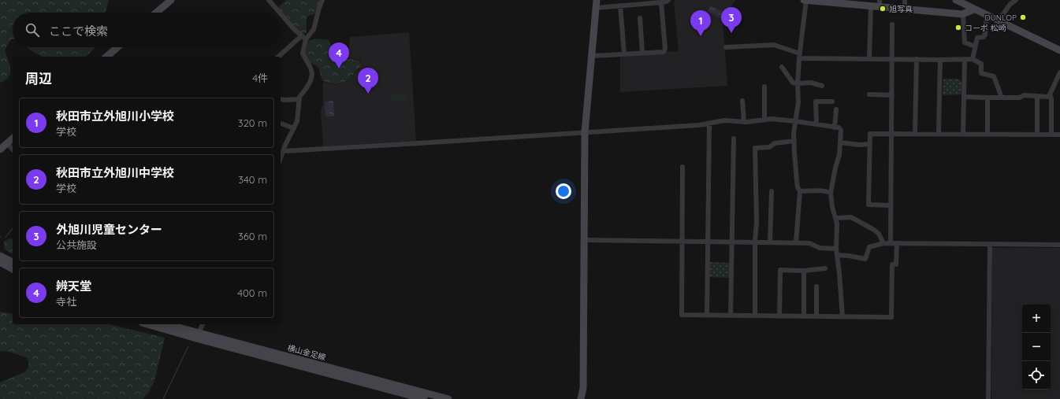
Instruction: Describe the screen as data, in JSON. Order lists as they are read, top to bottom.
{
  "streets": {
    "street": ["横山金足線"]
  },
  "places": ["旭写真", "DUNLOP", "コーポ 松崎"],
  "page": {
    "pins": [
      "3",
      "1",
      "4",
      "2"
    ],
    "search": "ここで検索",
    "heading": ["周辺", "4件"],
    "list": [
      {
        "mark": "1",
        "name": "秋田市立外旭川小学校",
        "note": "学校",
        "value": "320 m"
      },
      {
        "mark": "2",
        "name": "秋田市立外旭川中学校",
        "note": "学校",
        "value": "340 m"
      },
      {
        "mark": "3",
        "name": "外旭川児童センター",
        "note": "公共施設",
        "value": "360 m"
      },
      {
        "mark": "4",
        "name": "辨天堂",
        "note": "寺社",
        "value": "400 m"
      }
    ],
    "map_buttons": ["+", "−"]
  }
}
